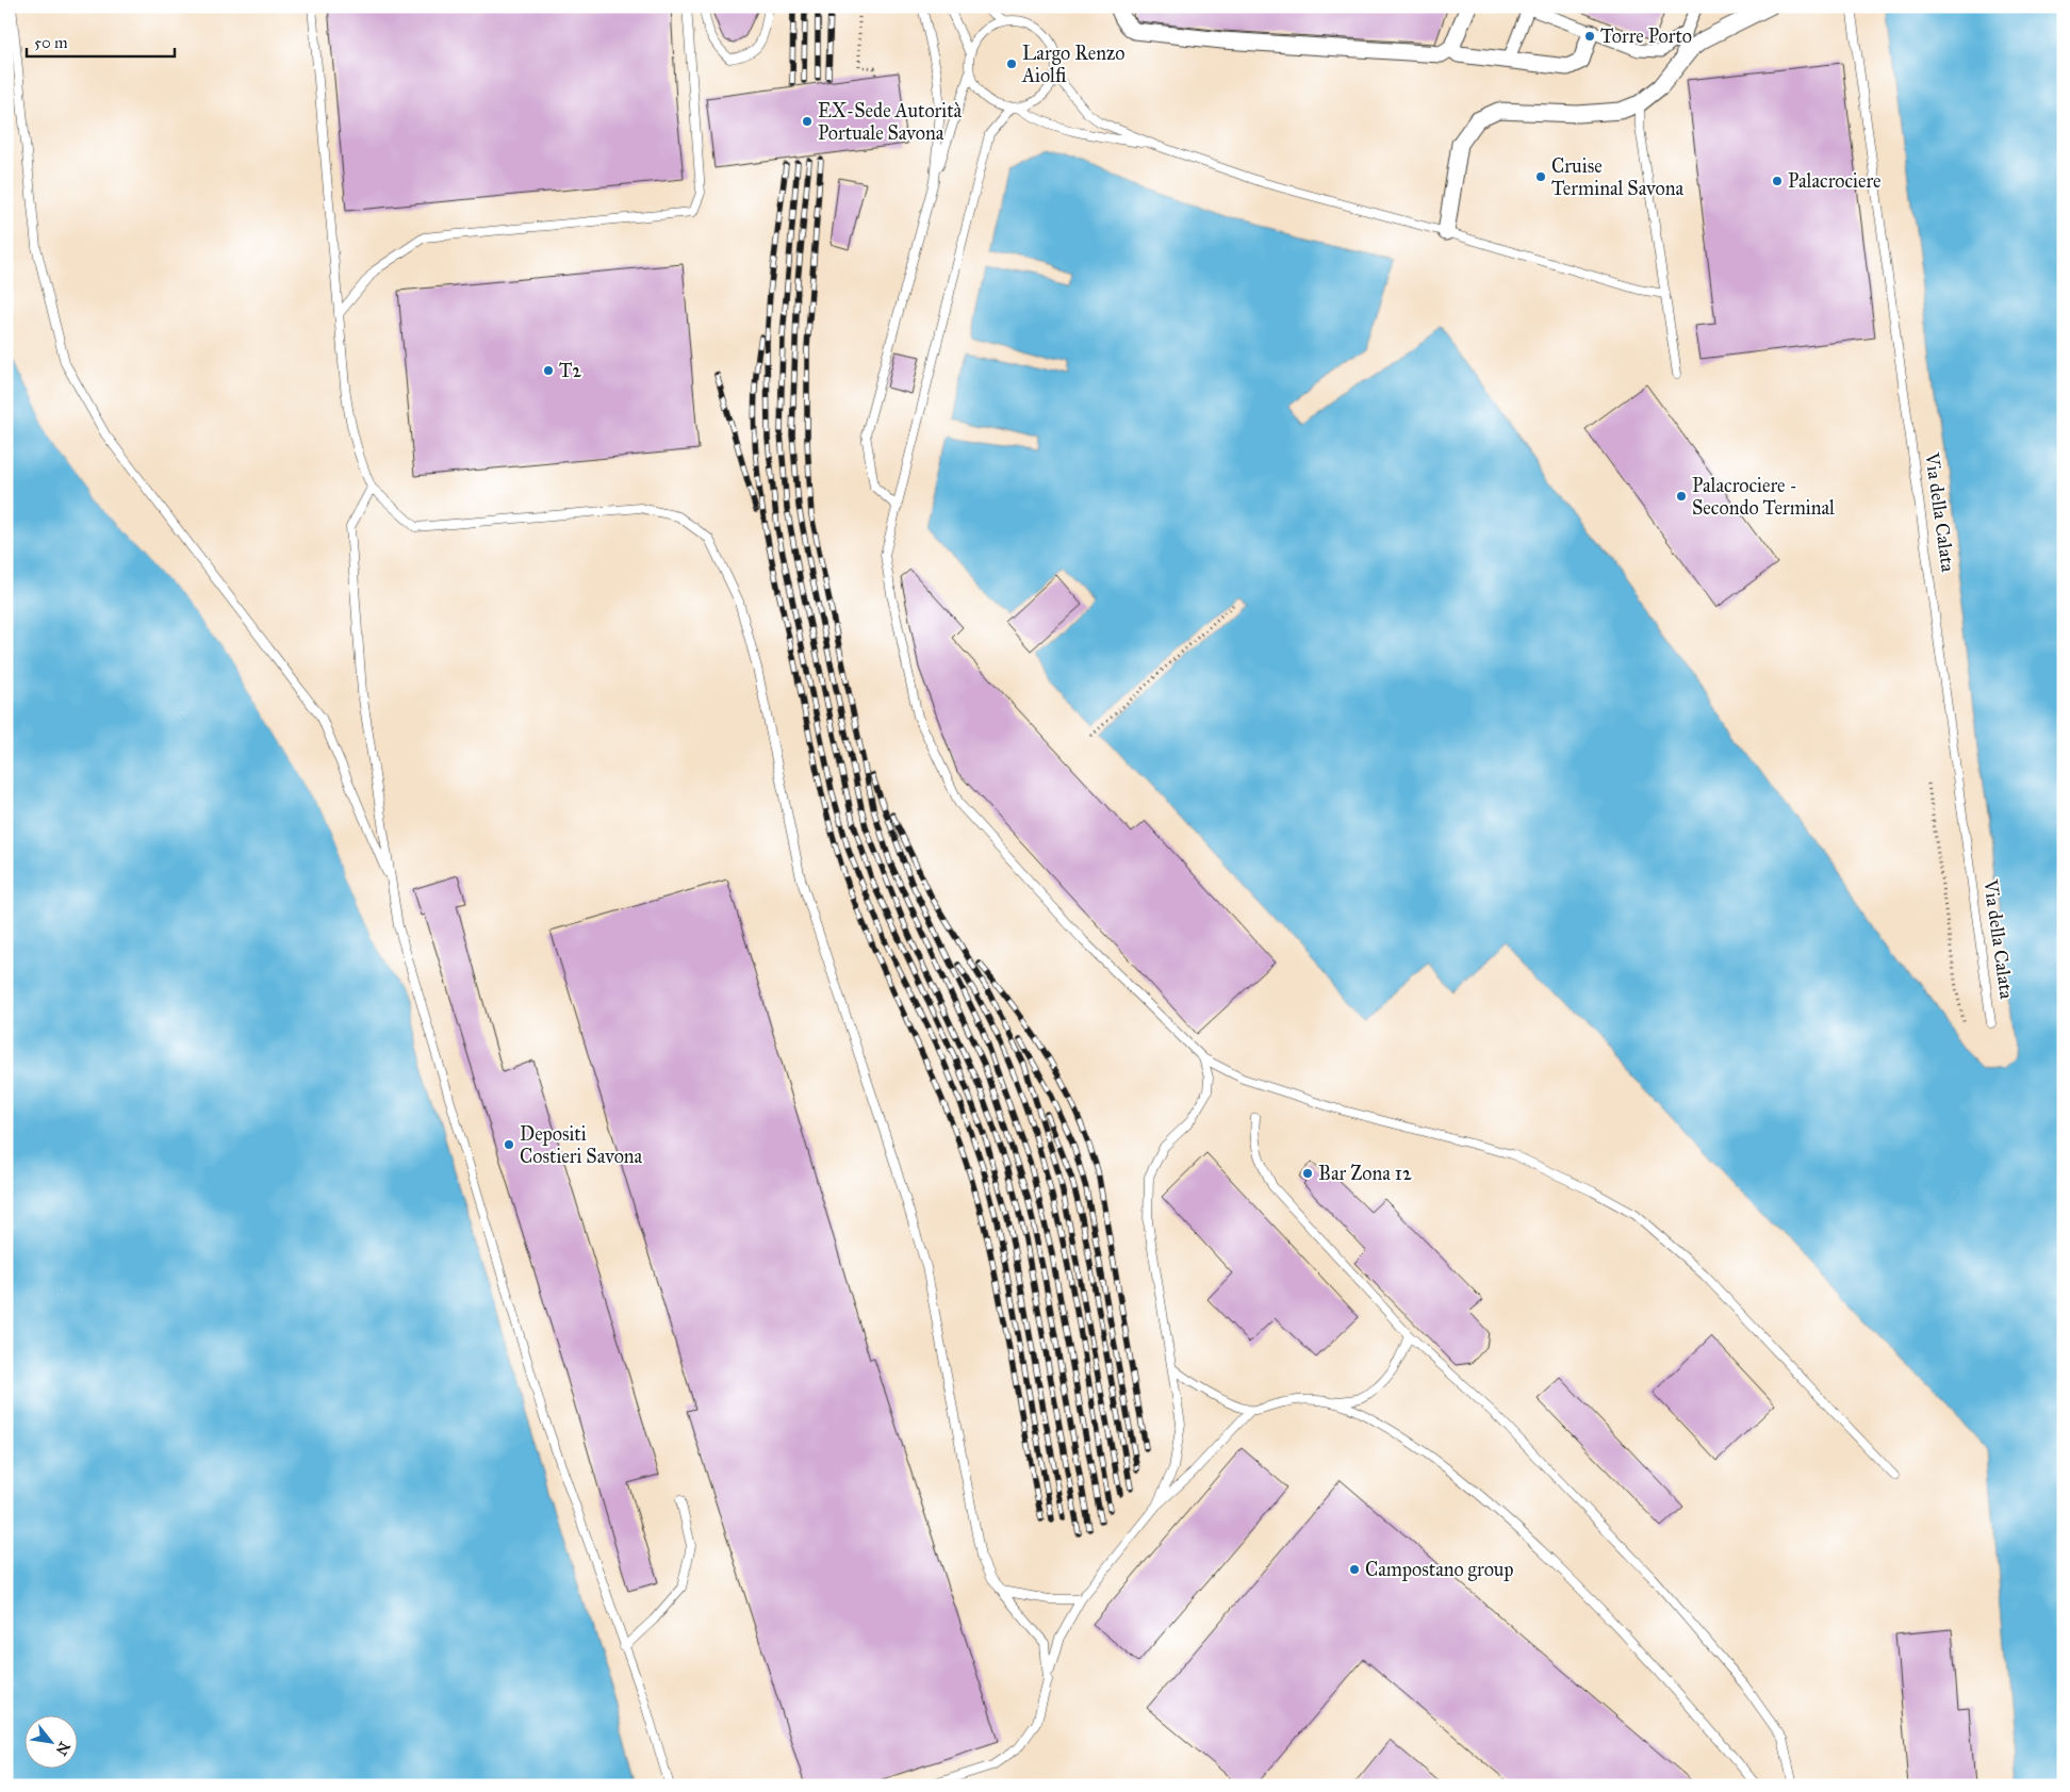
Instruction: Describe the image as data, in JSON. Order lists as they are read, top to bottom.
{
  "streets": {
    "lane": ["Via della Calata"]
  },
  "places": [
    "Torre Porto",
    "Largo Renzo Aiolfi",
    "EX-Sede Autorità Portuale Savona",
    "Cruise Terminal Savona",
    "Palacrociere",
    "T2",
    "Palacrociere - Secondo Terminal",
    "Depositi Costieri Savona",
    "Bar Zona 12",
    "Campostano group"
  ],
  "scale_bar": "50 m",
  "north": "bottom right"
}
